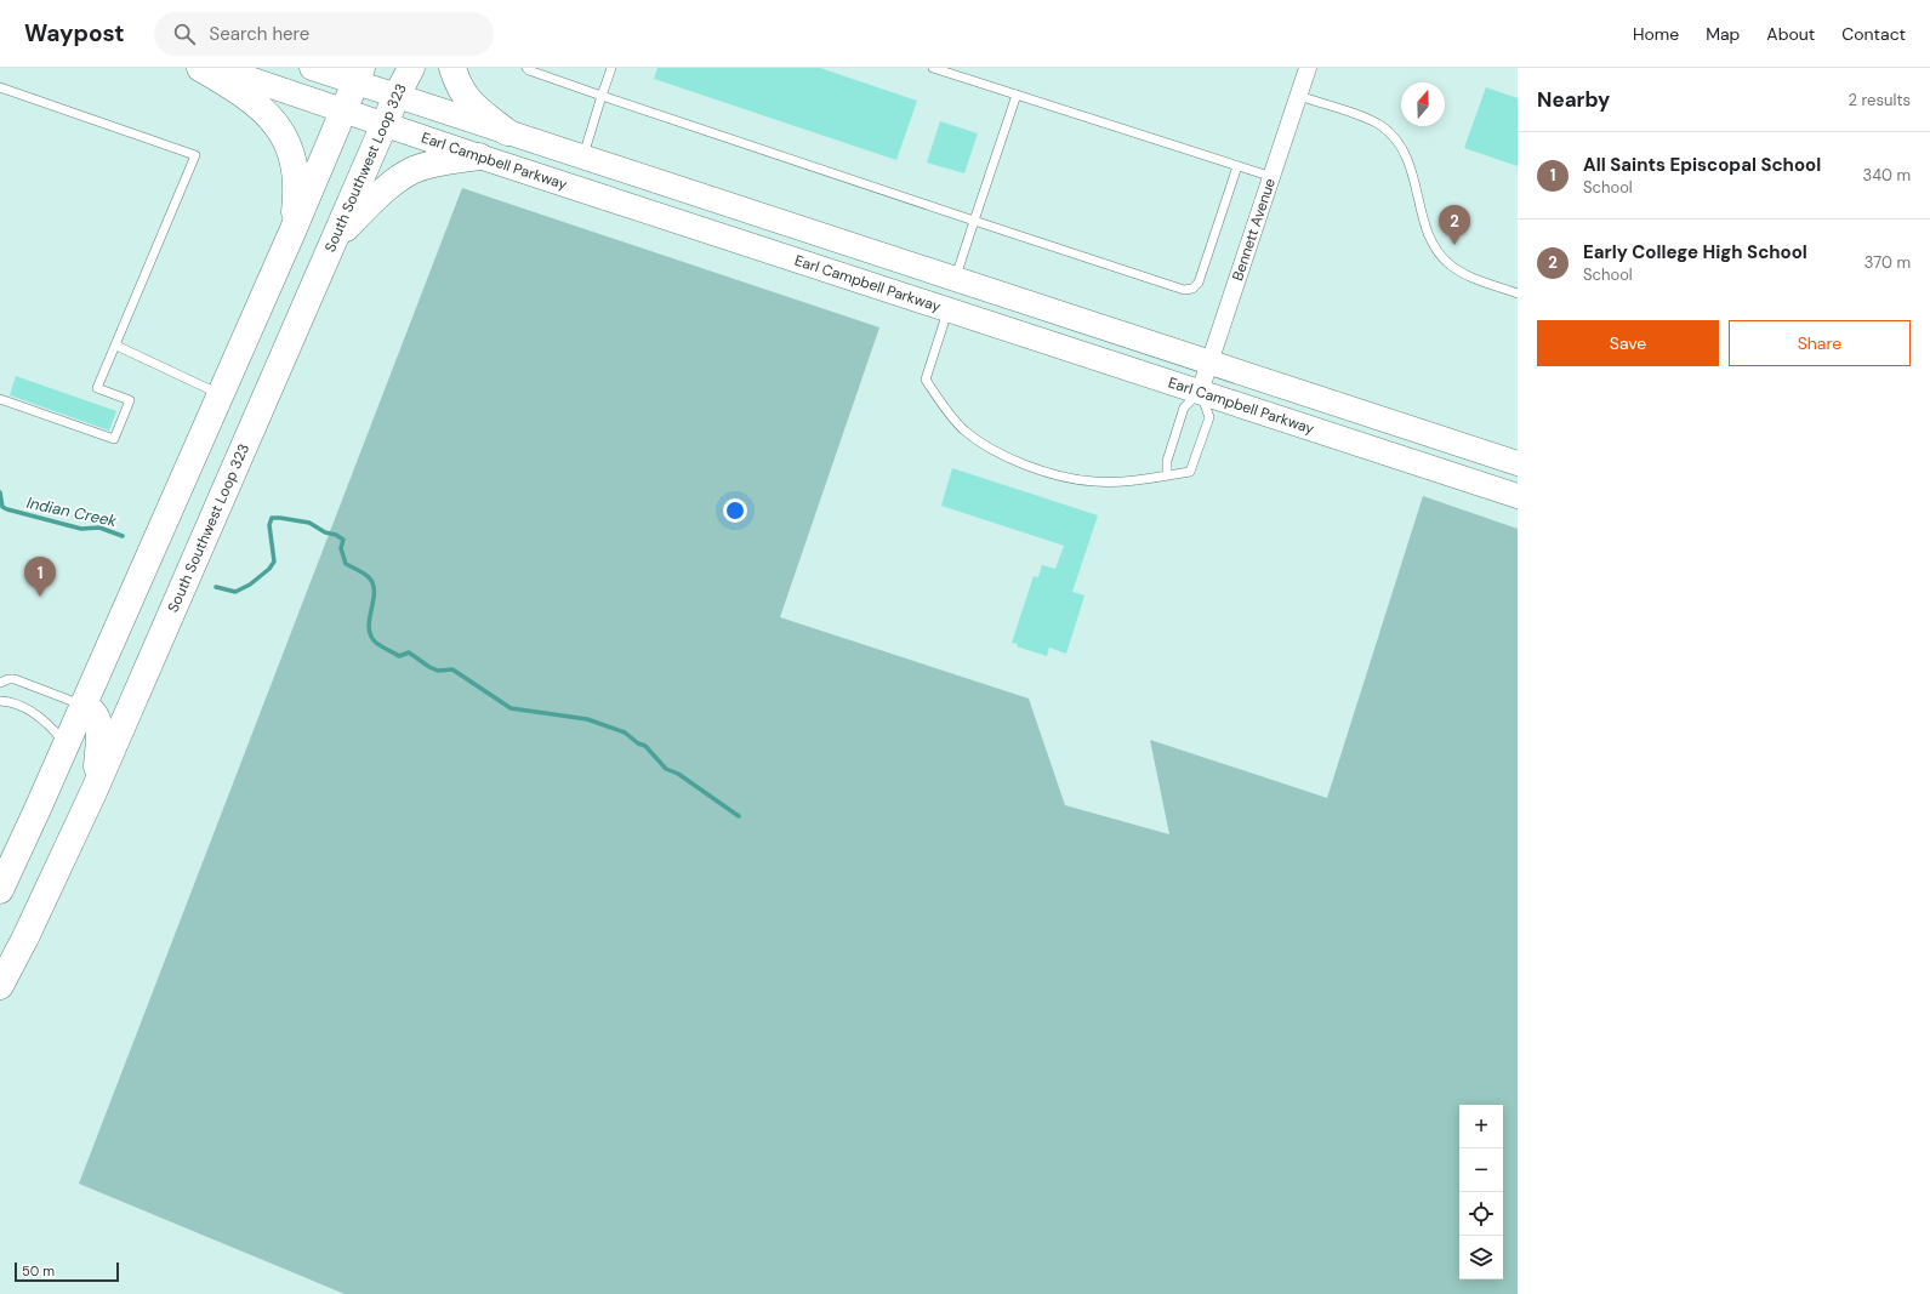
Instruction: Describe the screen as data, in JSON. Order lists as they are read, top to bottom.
{
  "streets": {
    "highway": ["South Southwest Loop 323"],
    "main road": ["Earl Campbell Parkway"],
    "street": ["Bennett Avenue"]
  },
  "crossings": [
    ["Earl Campbell Parkway", "South Southwest Loop 323"],
    ["Earl Campbell Parkway", "Bennett Avenue"]
  ],
  "water": ["Indian Creek"],
  "scale_bar": "50 m",
  "north": "top",
  "page": {
    "header": "Waypost",
    "search": "Search here",
    "nav": [
      "Home",
      "Map",
      "About",
      "Contact"
    ],
    "heading": ["Nearby", "2 results"],
    "list": [
      {
        "mark": "1",
        "name": "All Saints Episcopal School",
        "note": "School",
        "value": "340 m"
      },
      {
        "mark": "2",
        "name": "Early College High School",
        "note": "School",
        "value": "370 m"
      }
    ],
    "pins": ["2", "1"],
    "buttons": ["Save", "Share"],
    "map_buttons": ["+", "−"],
    "scale": "50 m"
  }
}
